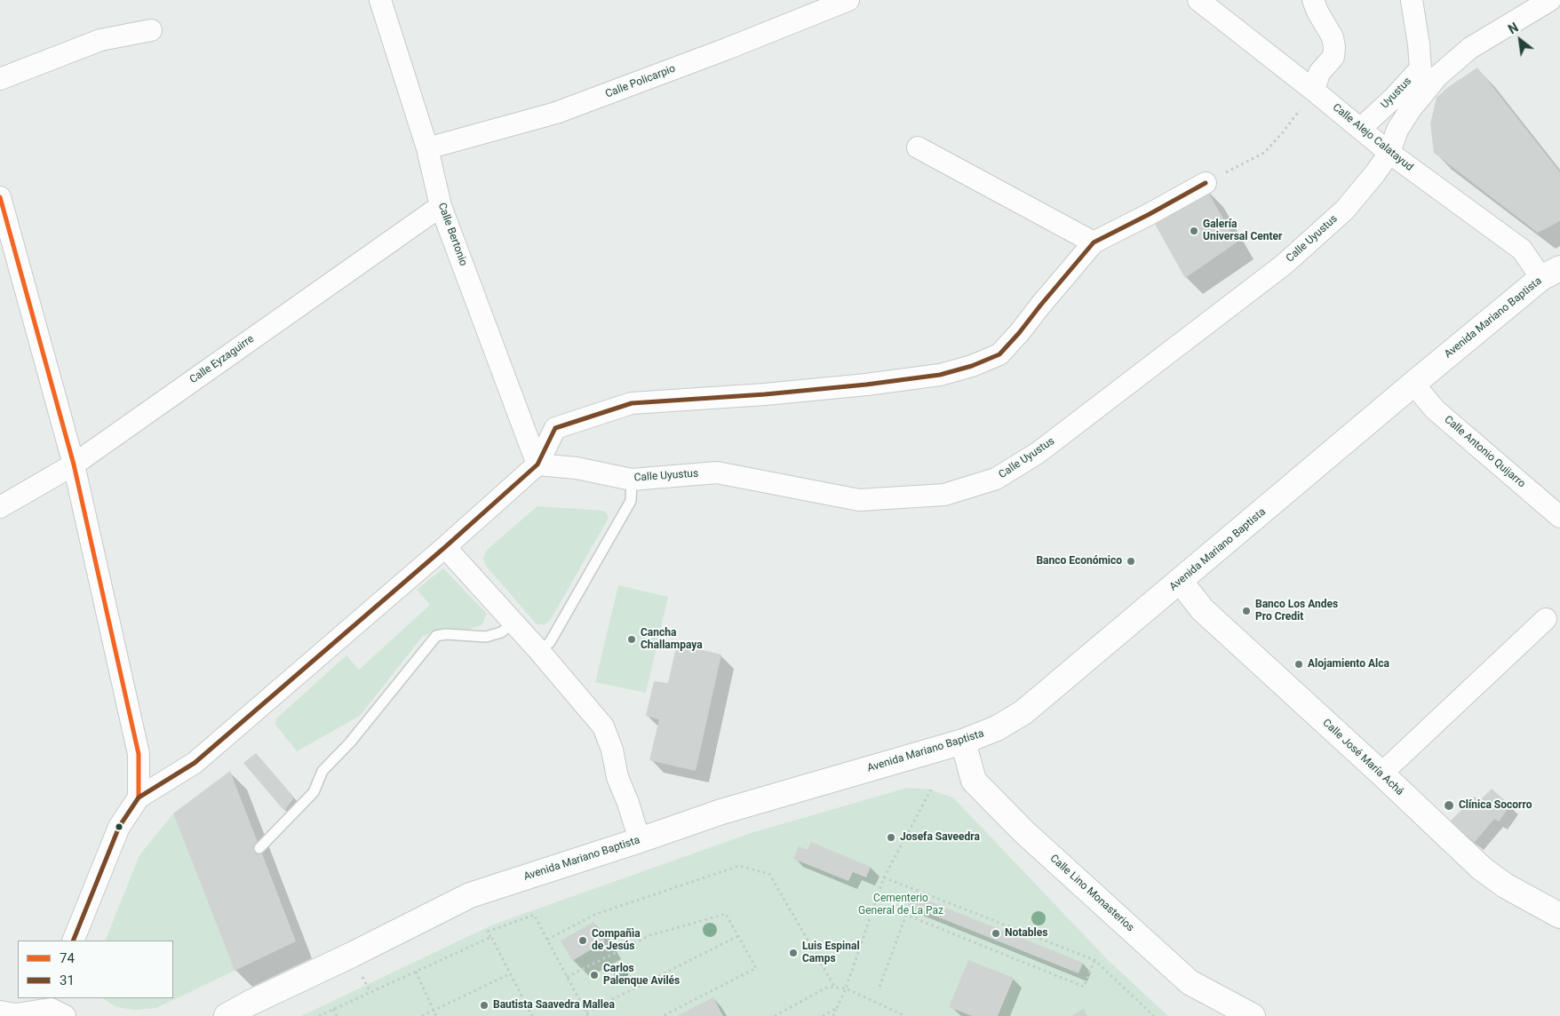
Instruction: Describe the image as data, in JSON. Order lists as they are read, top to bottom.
{
  "streets": {
    "main road": ["Avenida Mariano Baptista", "Calle José María Achá", "Calle Lino Monasterios"],
    "street": [
      "Calle Policarpio",
      "Uyustus",
      "Calle Alejo Calatayud",
      "Calle Bertonio",
      "Calle Uyustus",
      "Calle Eyzaguirre",
      "Calle Antonio Quijarro"
    ]
  },
  "crossings": [
    ["Calle Policarpio", "Calle Bertonio"],
    ["Uyustus", "Calle Alejo Calatayud"],
    ["Calle Alejo Calatayud", "Calle Uyustus"],
    ["Calle Alejo Calatayud", "Avenida Mariano Baptista"],
    ["Calle Bertonio", "Calle Uyustus"],
    ["Calle Bertonio", "Calle Eyzaguirre"],
    ["Avenida Mariano Baptista", "Calle Antonio Quijarro"],
    ["Avenida Mariano Baptista", "Calle José María Achá"],
    ["Avenida Mariano Baptista", "Calle Lino Monasterios"]
  ],
  "parks": ["Cementerio General de La Paz"],
  "places": [
    "Galería Universal Center",
    "Banco Económico",
    "Banco Los Andes Pro Credit",
    "Cancha Challampaya",
    "Alojamiento Alca",
    "Clínica Socorro",
    "Josefa Saveedra",
    "Notables",
    "Compañìa de Jesús",
    "Luis Espinal Camps",
    "Carlos Palenque Avilés",
    "Bautista Saavedra Mallea"
  ],
  "lines": ["transit line 31", "transit line 74"],
  "legend": ["74", "31"],
  "north": "top left"
}
